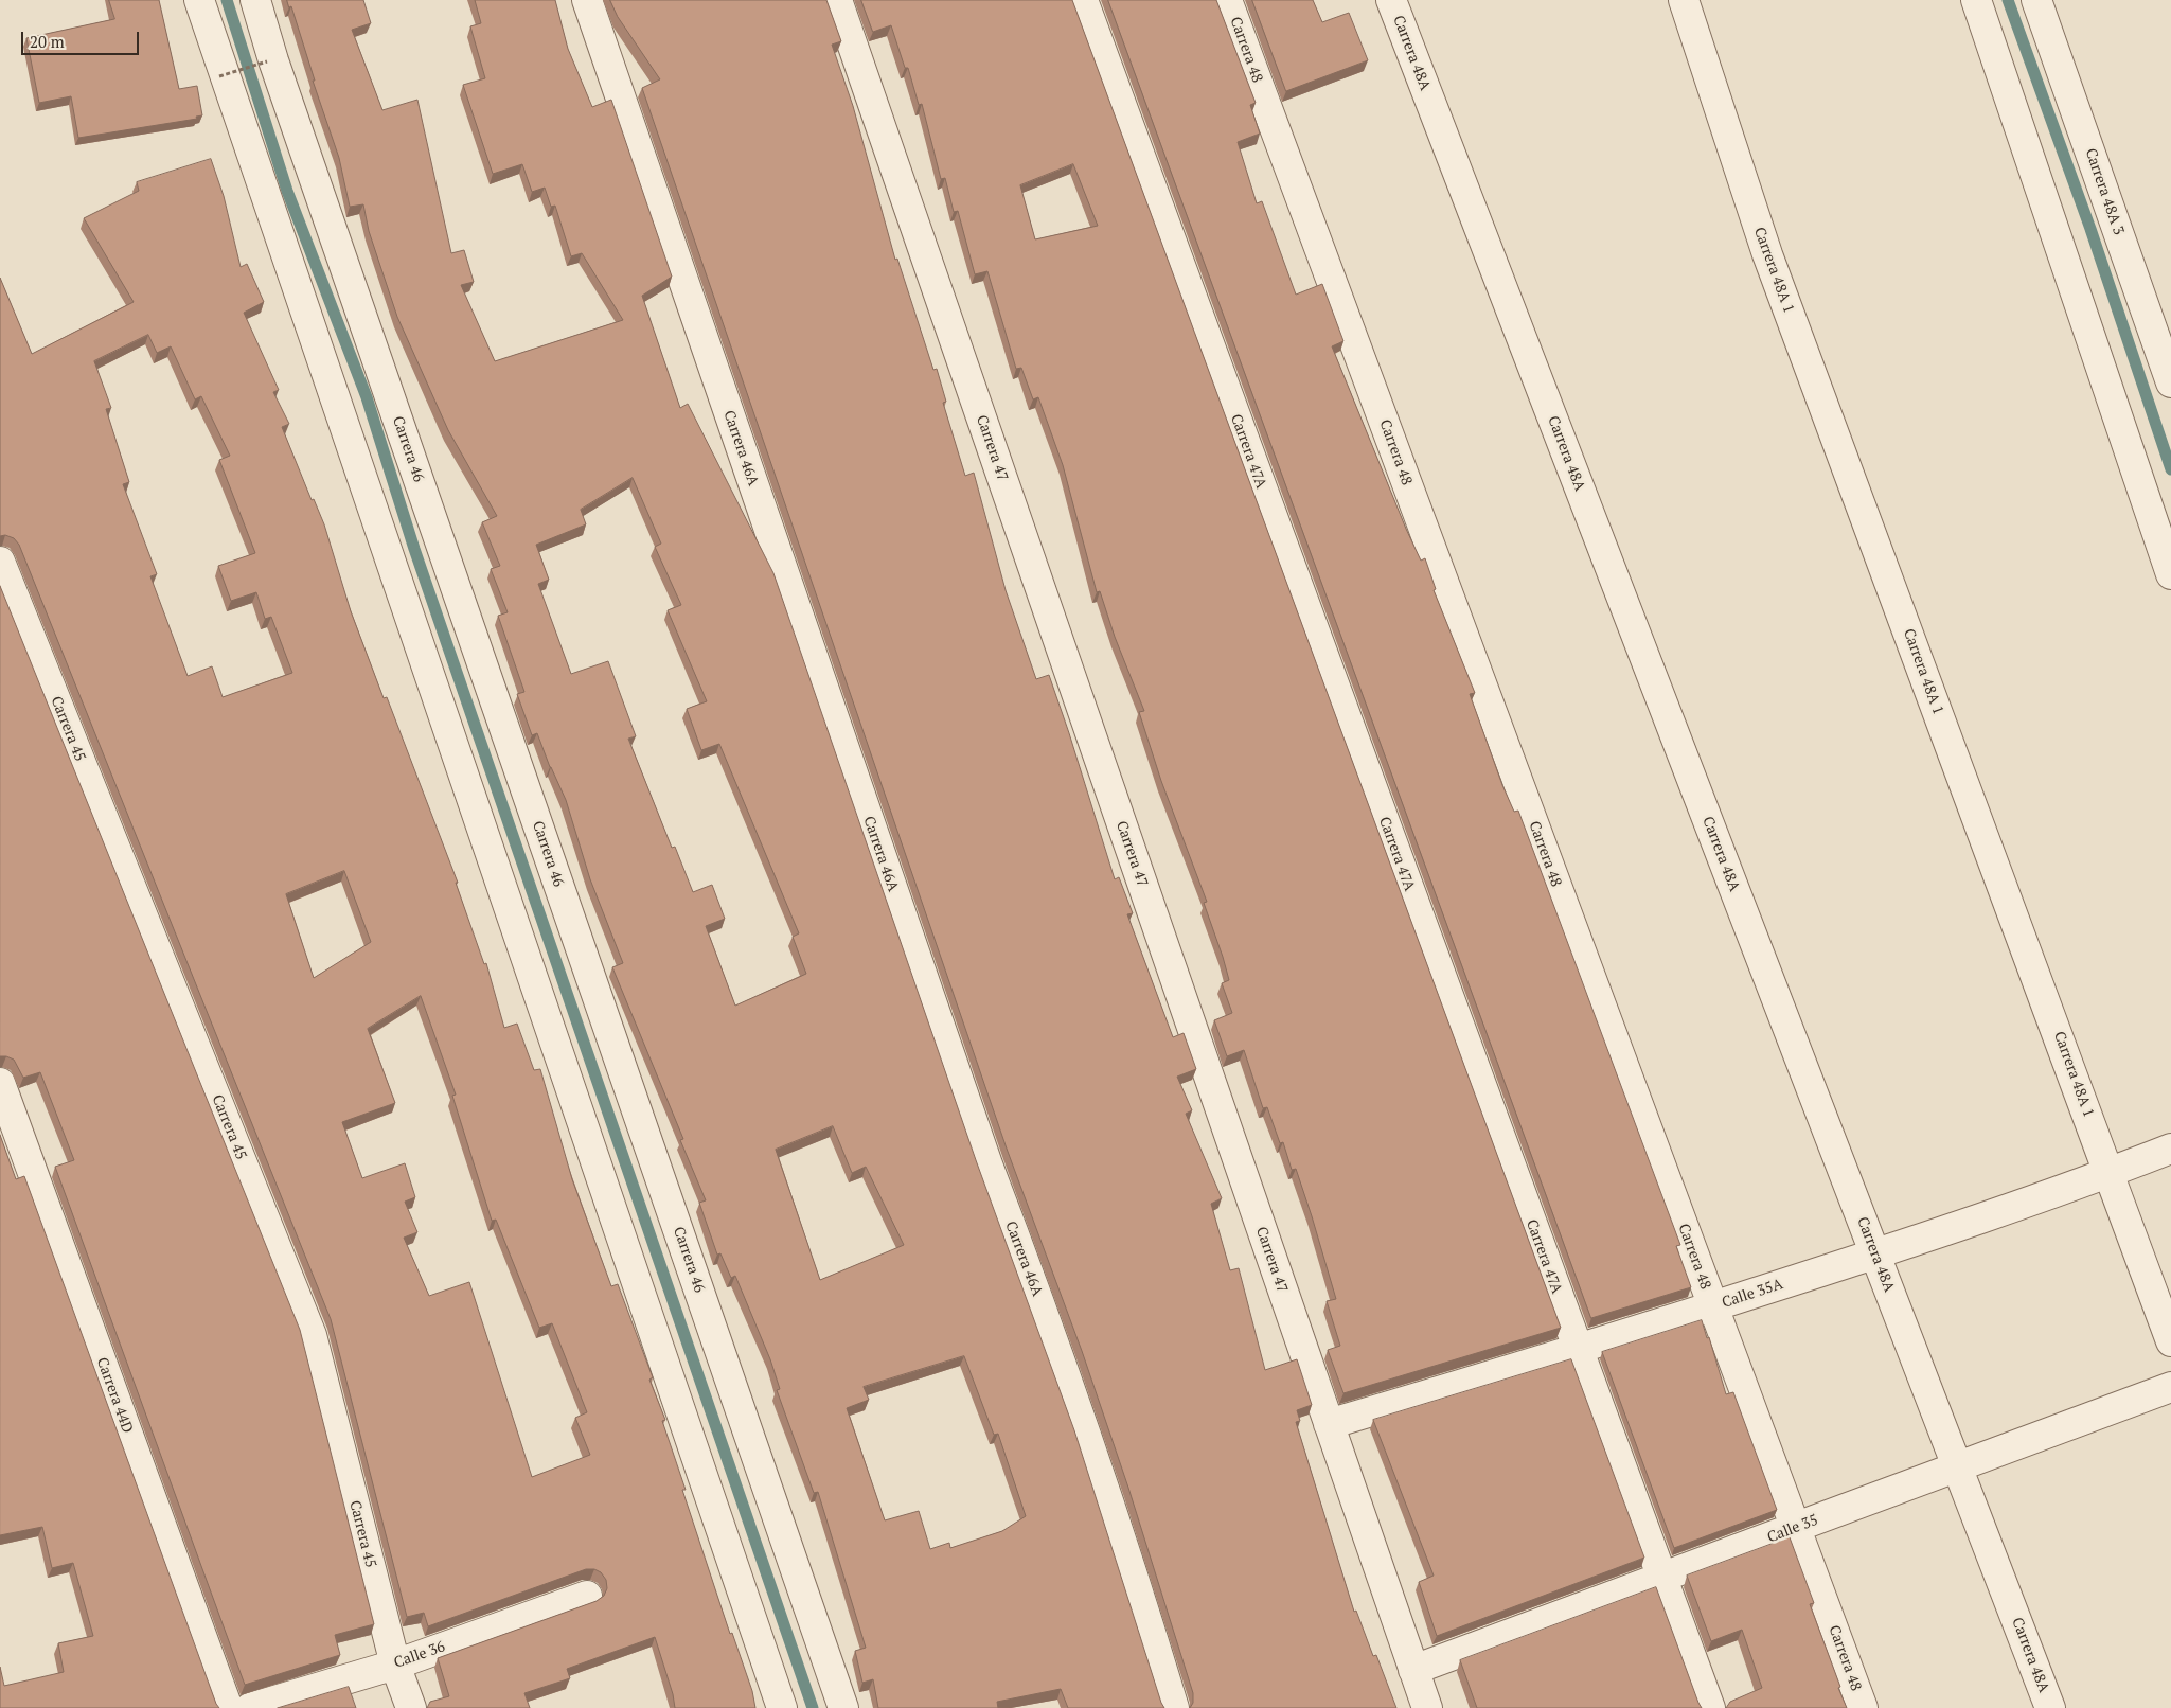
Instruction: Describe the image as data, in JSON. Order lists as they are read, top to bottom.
{
  "streets": {
    "street": [
      "Carrera 48",
      "Carrera 48A",
      "Carrera 48A 3",
      "Carrera 48A 1",
      "Carrera 46A",
      "Carrera 47",
      "Carrera 46",
      "Carrera 47A",
      "Carrera 45",
      "Calle 35A",
      "Carrera 44D",
      "Calle 35",
      "Calle 36"
    ]
  },
  "crossings": [
    ["Carrera 48", "Calle 35A"],
    ["Carrera 48", "Calle 35"],
    ["Carrera 48A", "Calle 35A"],
    ["Carrera 48A", "Calle 35"],
    ["Carrera 48A 1", "Calle 35A"],
    ["Carrera 47", "Calle 35A"],
    ["Carrera 47", "Calle 35"],
    ["Carrera 47A", "Calle 35A"],
    ["Carrera 47A", "Calle 35"],
    ["Carrera 45", "Calle 36"]
  ],
  "scale_bar": "20 m"
}
